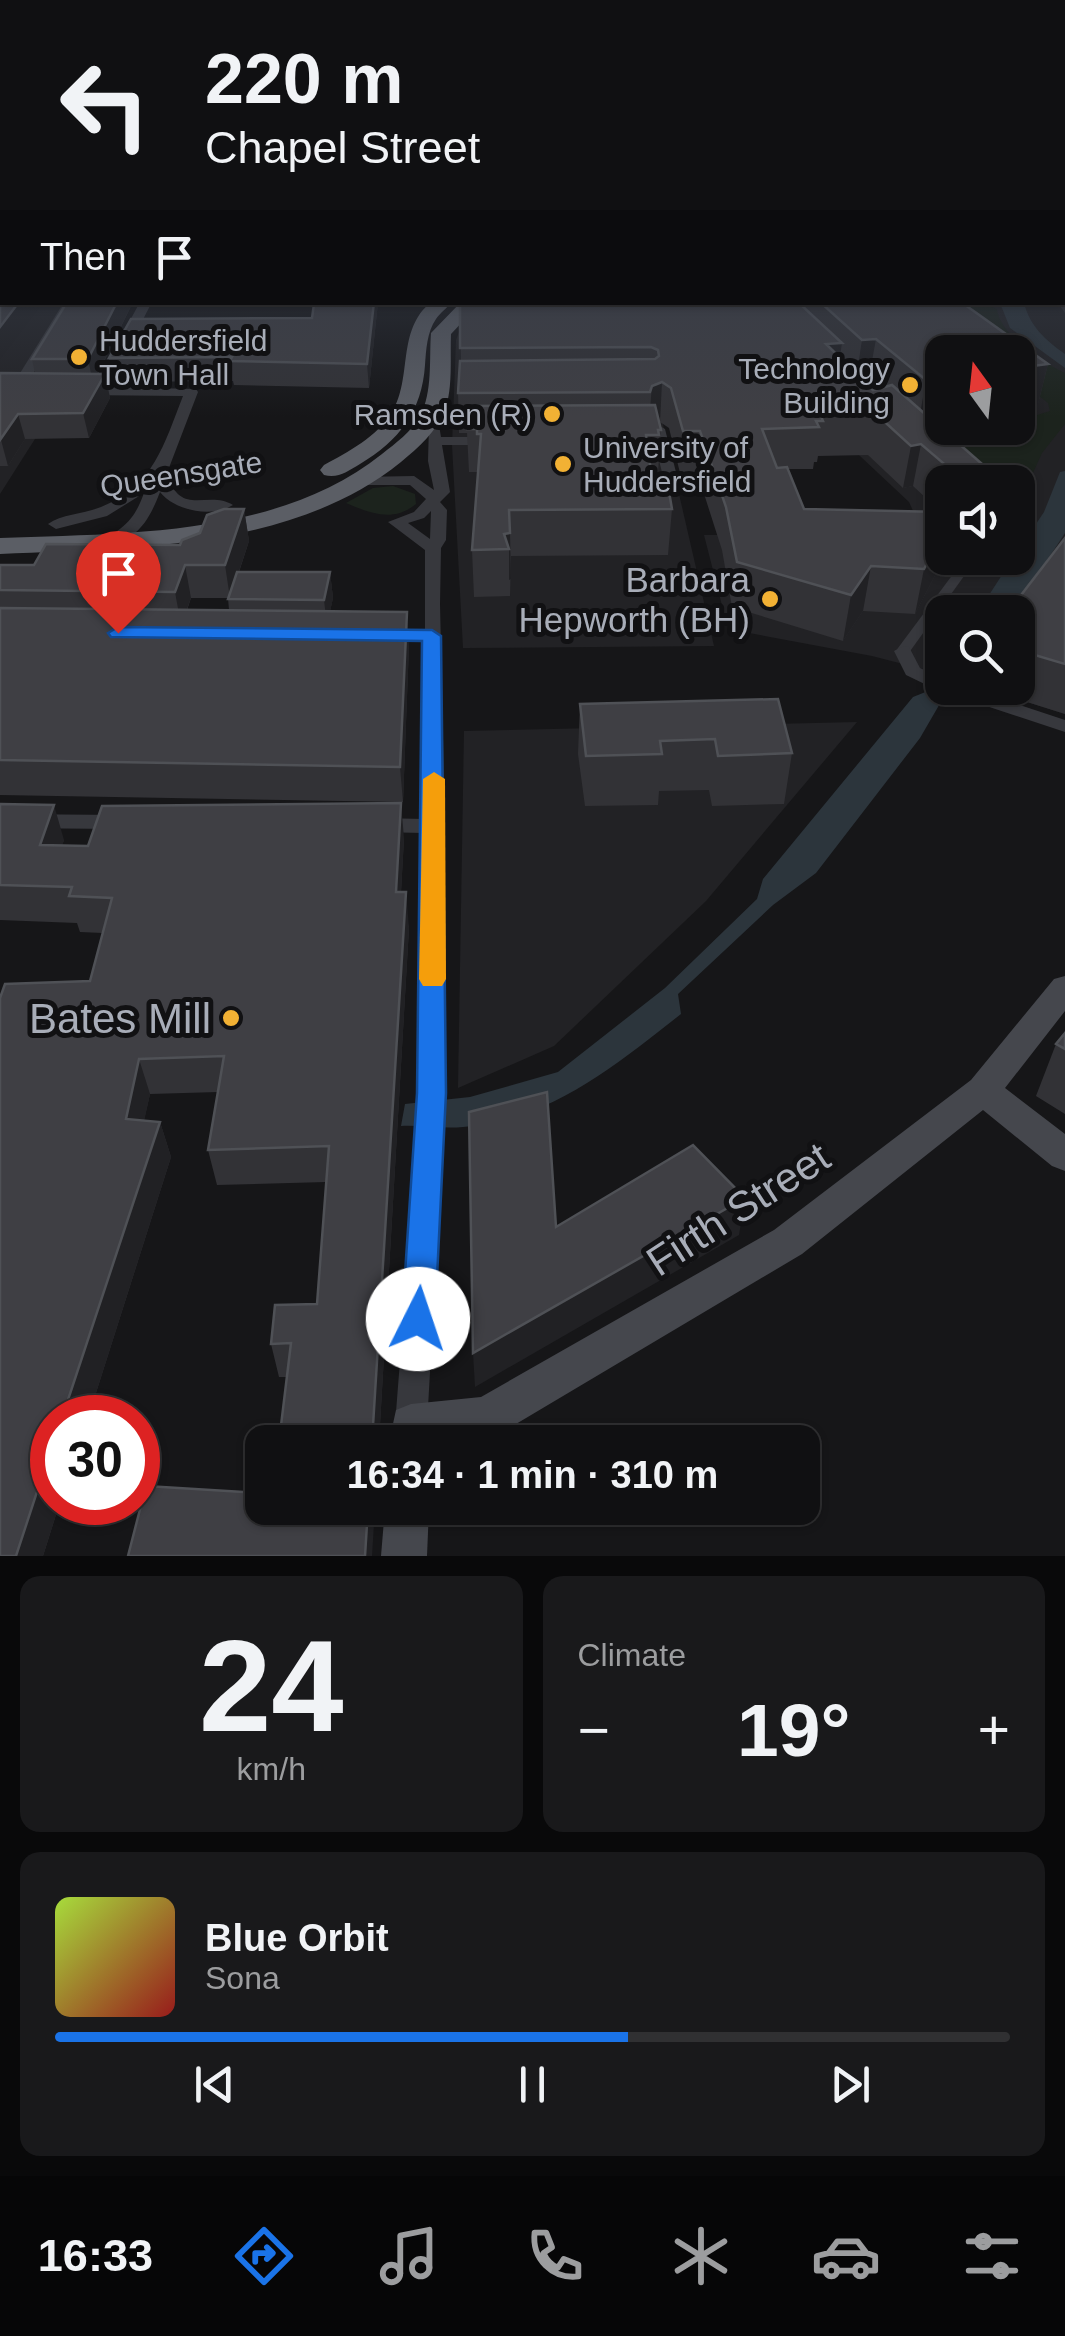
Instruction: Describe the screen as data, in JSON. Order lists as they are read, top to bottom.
{
  "streets": {
    "highway": ["Queensgate"],
    "main road": ["Firth Street"]
  },
  "places": [
    "Huddersfield Town Hall",
    "Technology Building",
    "Ramsden (R)",
    "University of Huddersfield",
    "Barbara Hepworth (BH)",
    "Bates Mill"
  ],
  "north": "top",
  "page": {
    "turn": ["220 m", "Chapel Street"],
    "then": "Then",
    "limit": "30",
    "trip": "16:34 · 1 min · 310 m",
    "tile": [
      ["24", "km/h"],
      "Climate"
    ],
    "heat": ["−", "19°", "+"],
    "song": ["Blue Orbit", "Sona"],
    "tabs": "16:33"
  }
}
